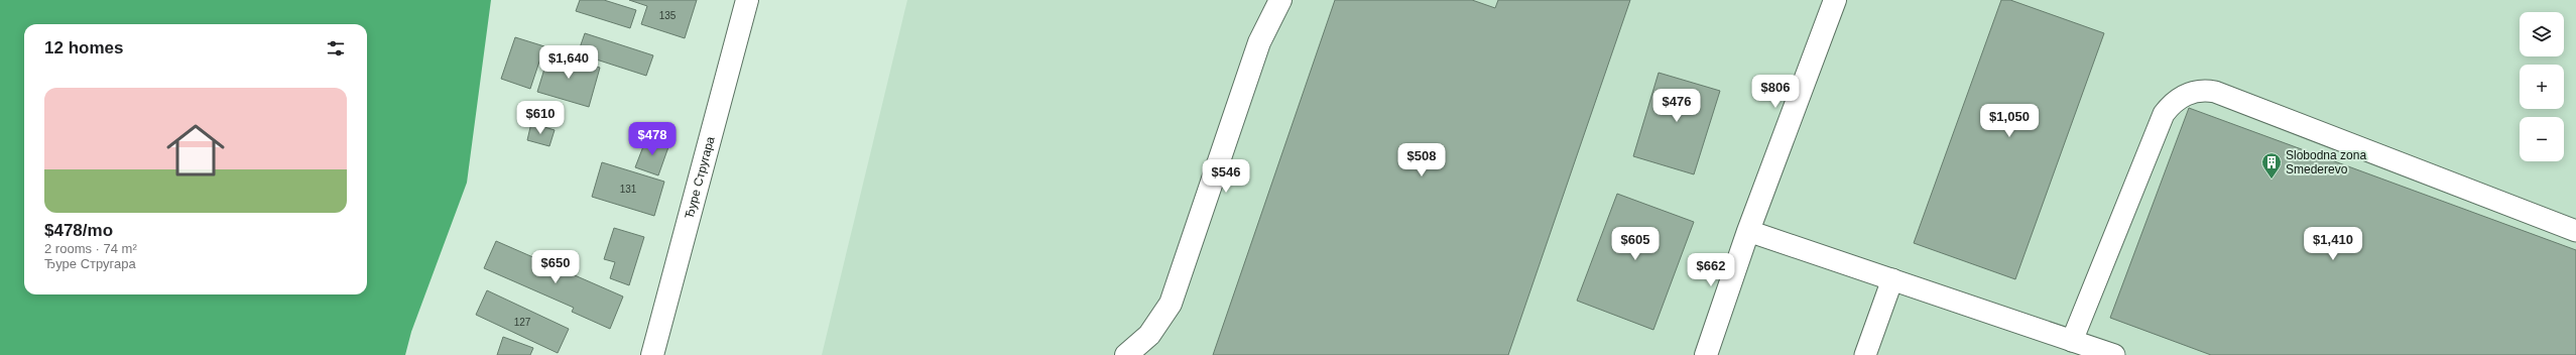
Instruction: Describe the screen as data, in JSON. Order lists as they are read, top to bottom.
{
  "streets": {
    "street": ["Ђуре Стругара"]
  },
  "places": {
    "building": ["Slobodna zona Smederevo"]
  },
  "house_numbers": ["135", "131", "127"],
  "page": {
    "map_buttons": ["+", "−"],
    "heading": "12 homes",
    "price": [
      "$1,640",
      "$806",
      "$476",
      "$610",
      "$1,050",
      "$478",
      "$508",
      "$546",
      "$605",
      "$1,410",
      "$650",
      "$662"
    ],
    "list": [
      {
        "name": "$478/mo",
        "note": "2 rooms · 74 m² · Ђуре Стругара"
      }
    ]
  }
}
